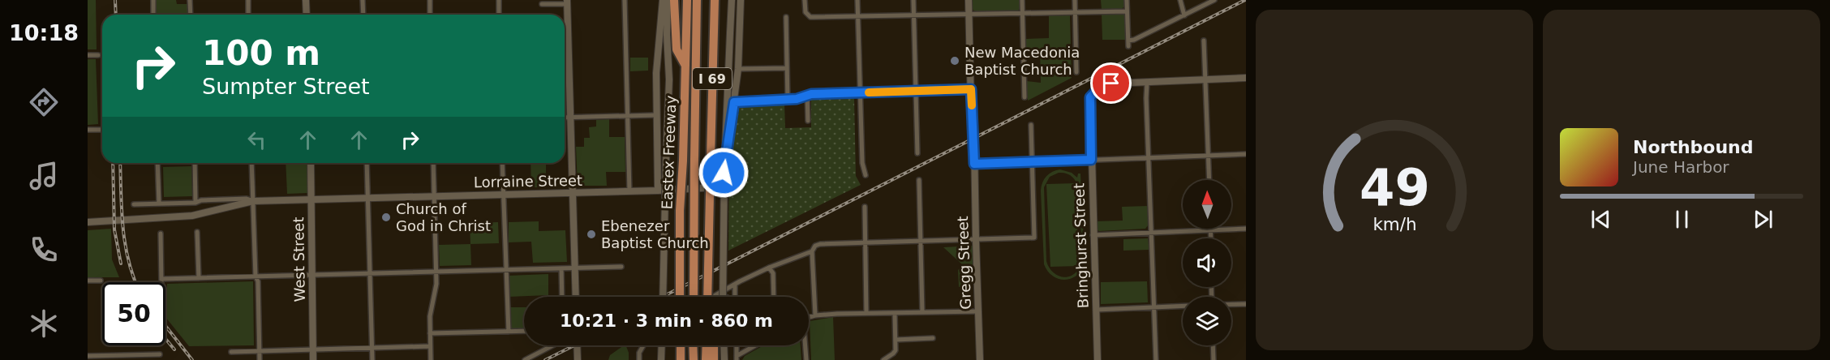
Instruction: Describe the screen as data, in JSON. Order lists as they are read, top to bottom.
{
  "streets": {
    "highway": ["I 69", "Eastex Freeway"],
    "main road": [
      "Lorraine Street",
      "Bringhurst Street",
      "West Street",
      "Gregg Street"
    ]
  },
  "crossings": [
    ["Lorraine Street", "West Street"]
  ],
  "places": ["New Macedonia Baptist Church", "Church of God in Christ", "Ebenezer Baptist Church"],
  "north": "top",
  "page": {
    "tabs": "10:18",
    "turn": ["100 m", "Sumpter Street"],
    "song": ["Northbound", "June Harbor"],
    "limit": "50",
    "trip": "10:21 · 3 min · 860 m",
    "gauge": ["49", "km/h"]
  }
}
